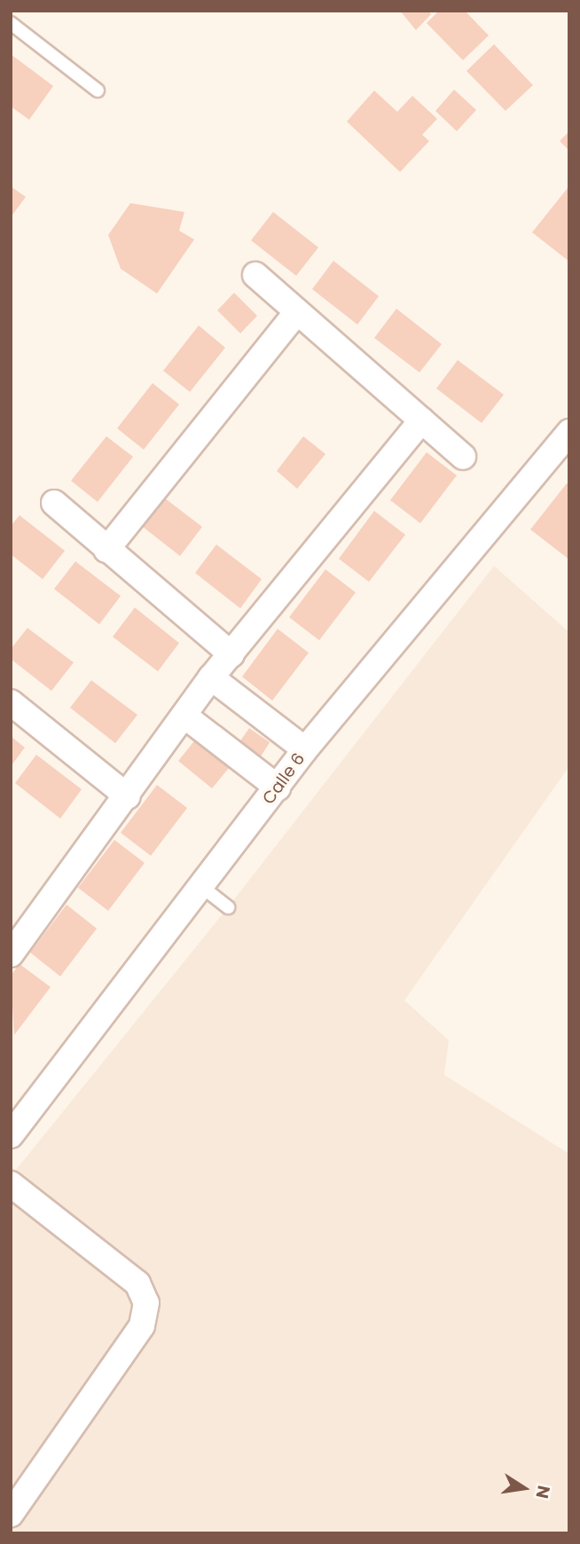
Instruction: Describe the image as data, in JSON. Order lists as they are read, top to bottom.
{
  "streets": {
    "street": ["Calle 6"]
  },
  "north": "right"
}
